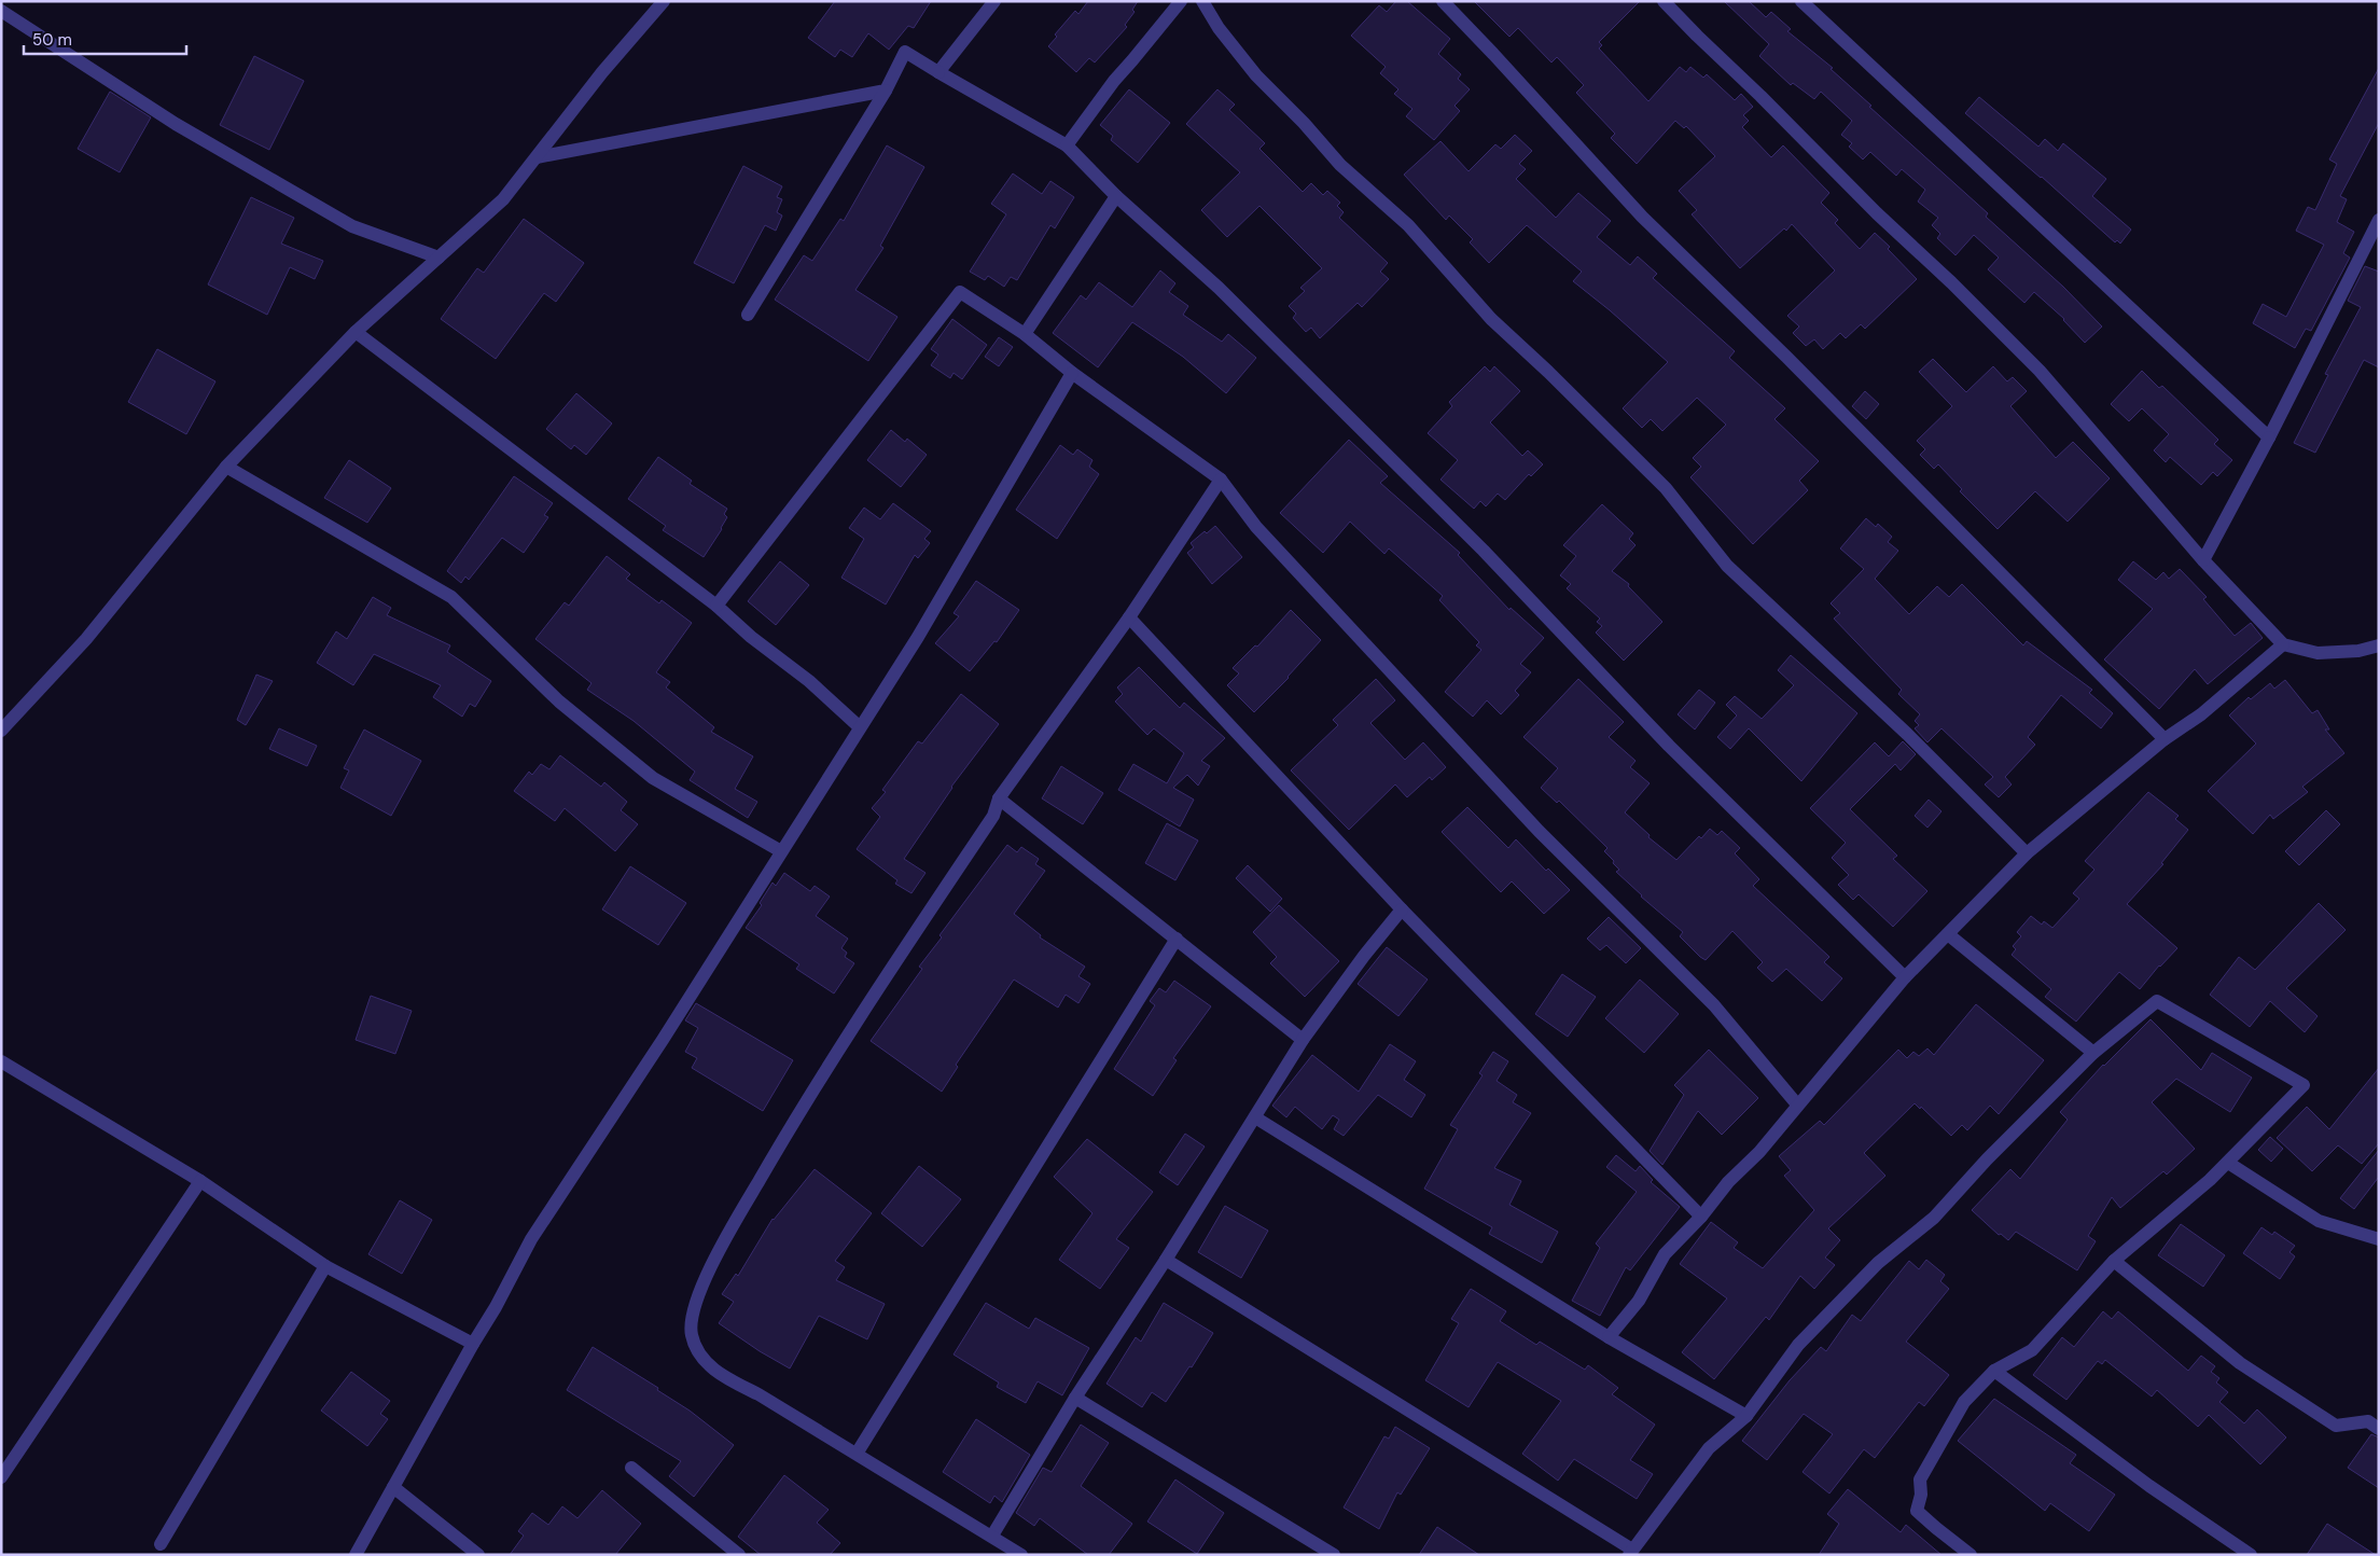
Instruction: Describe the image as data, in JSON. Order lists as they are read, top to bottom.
{
  "scale_bar": "50 m"
}
